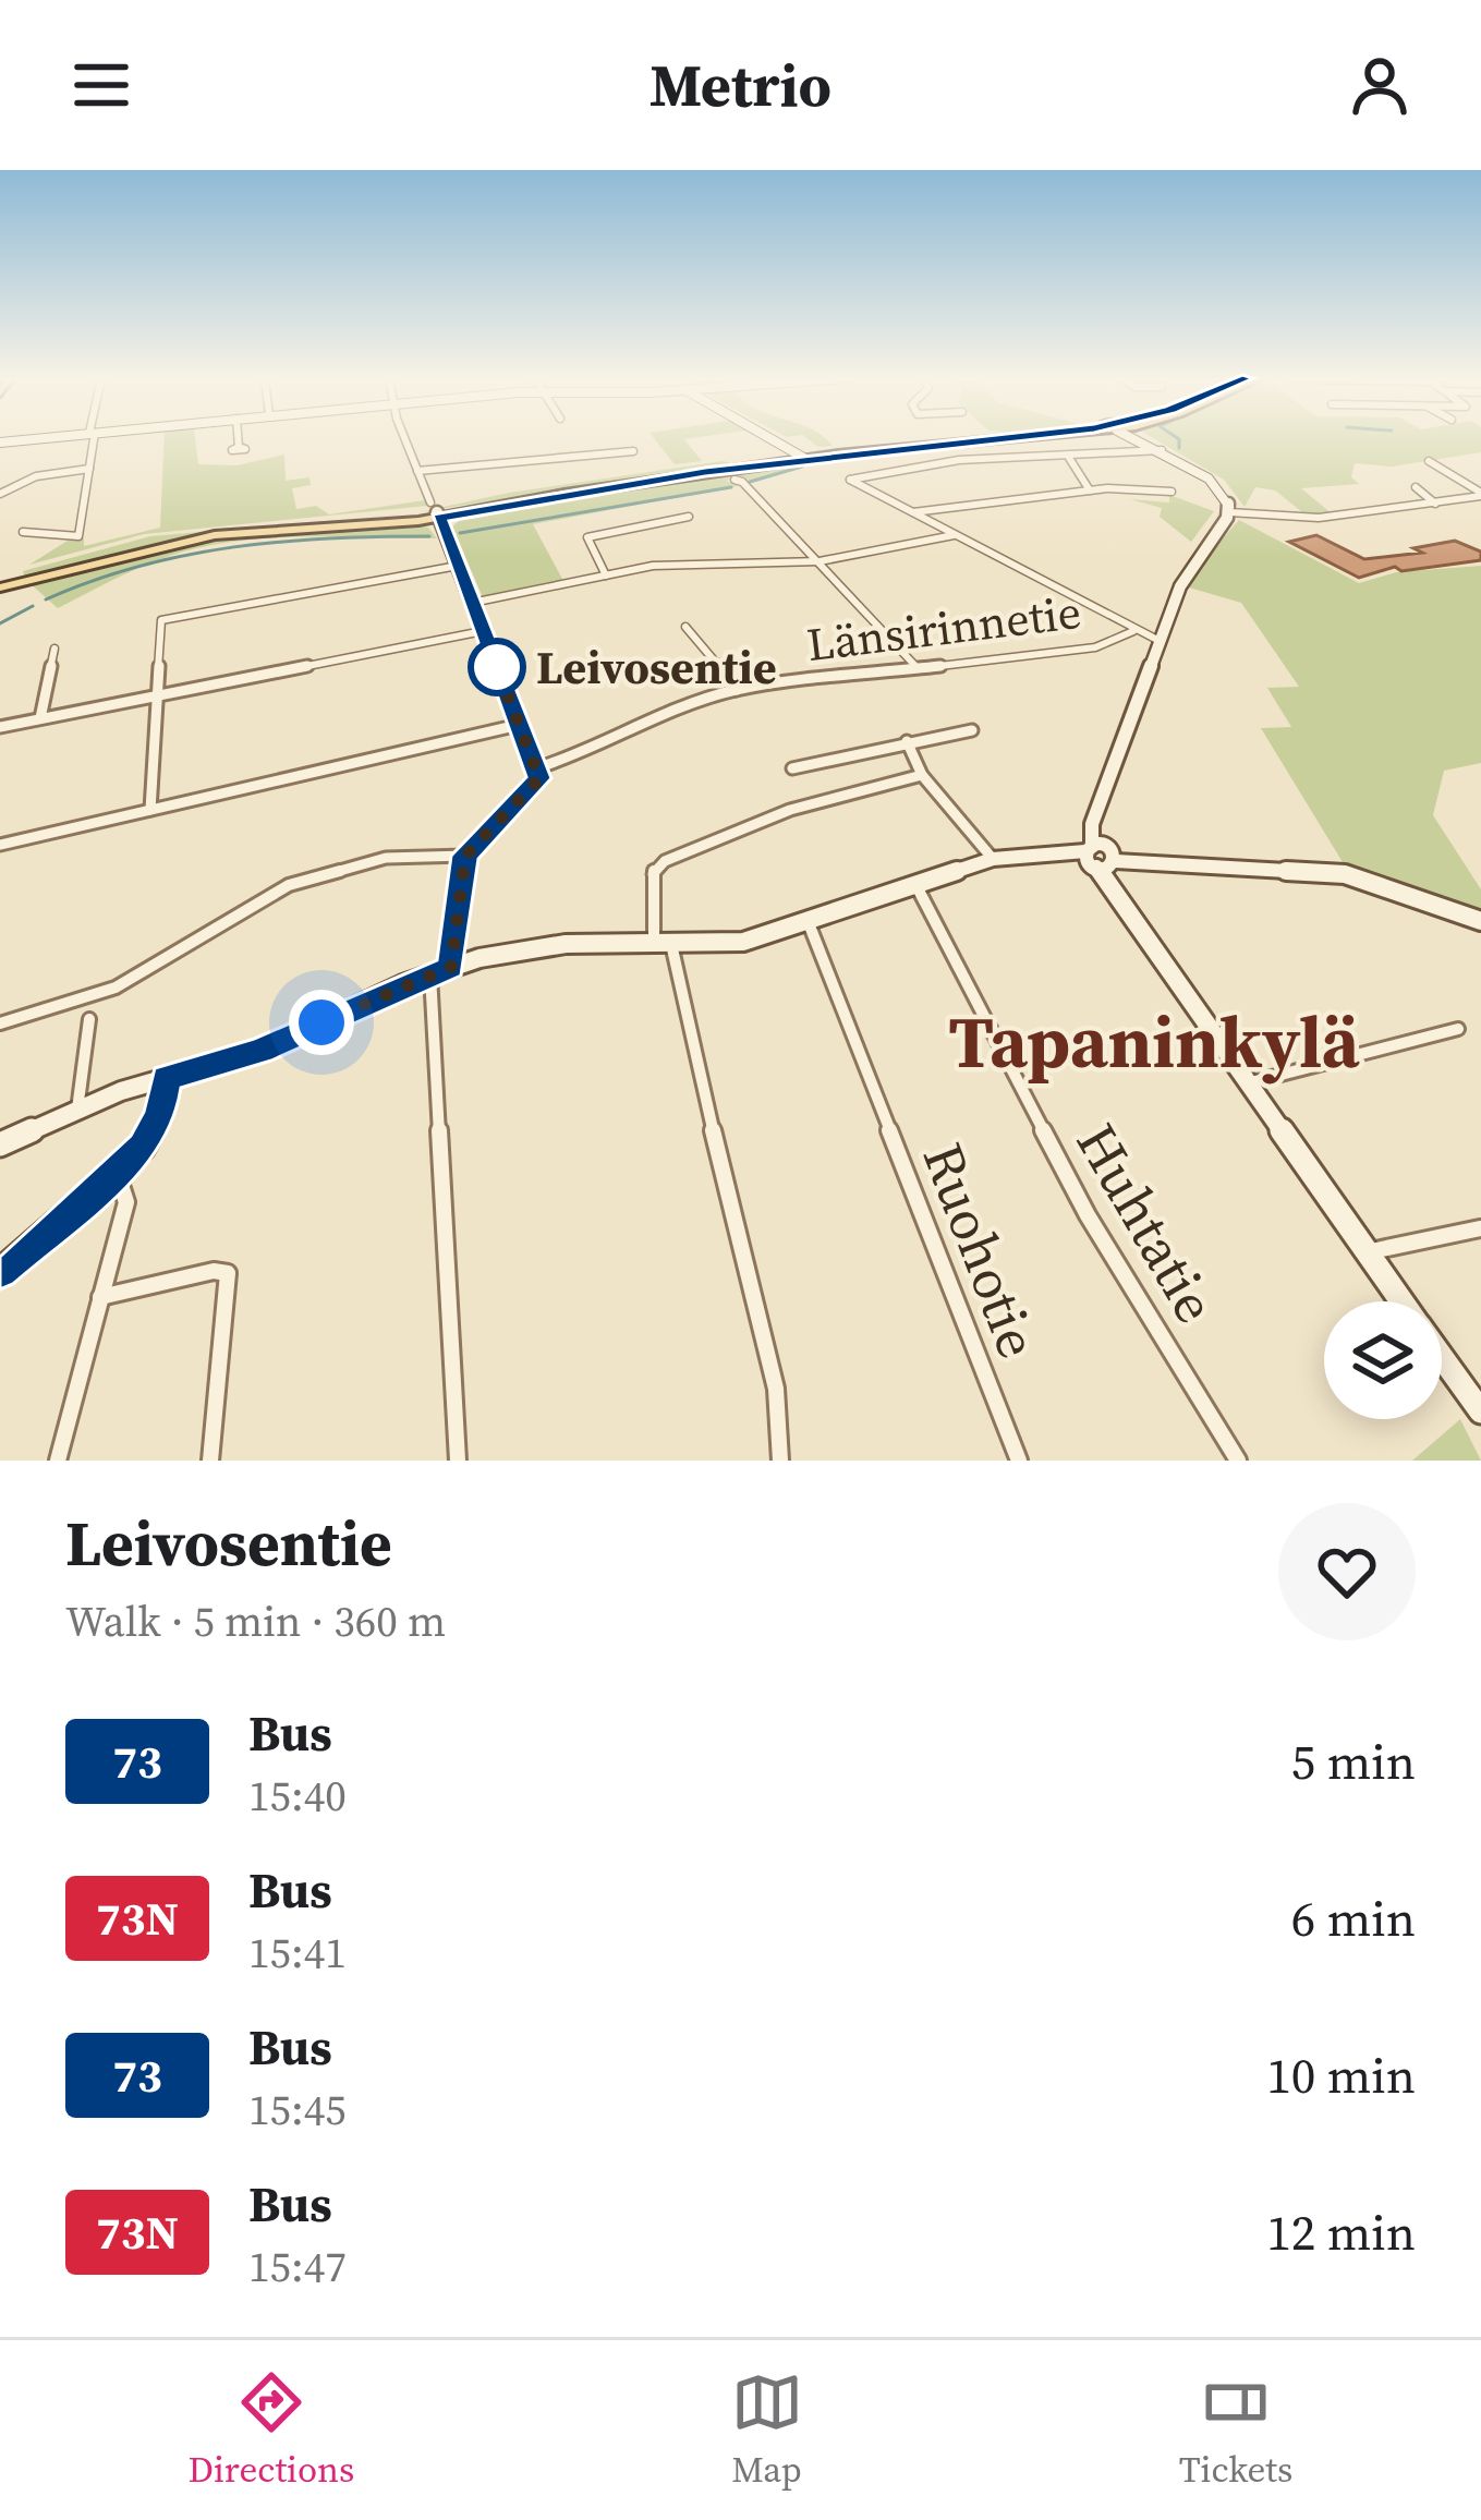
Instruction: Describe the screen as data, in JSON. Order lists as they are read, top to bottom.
{
  "streets": {
    "street": ["Länsirinnetie", "Huhtatie", "Ruohotie"]
  },
  "districts": ["Tapaninkylä"],
  "places": ["Leivosentie"],
  "lines": ["bus line 73"],
  "page": {
    "header": "Metrio",
    "heading": ["Leivosentie", "Walk · 5 min · 360 m"],
    "list": [
      {
        "mark": "73",
        "name": "Bus",
        "note": "15:40",
        "value": "5 min"
      },
      {
        "mark": "73N",
        "name": "Bus",
        "note": "15:41",
        "value": "6 min"
      },
      {
        "mark": "73",
        "name": "Bus",
        "note": "15:45",
        "value": "10 min"
      },
      {
        "mark": "73N",
        "name": "Bus",
        "note": "15:47",
        "value": "12 min"
      }
    ],
    "tabs": ["Directions", "Map", "Tickets"]
  }
}
